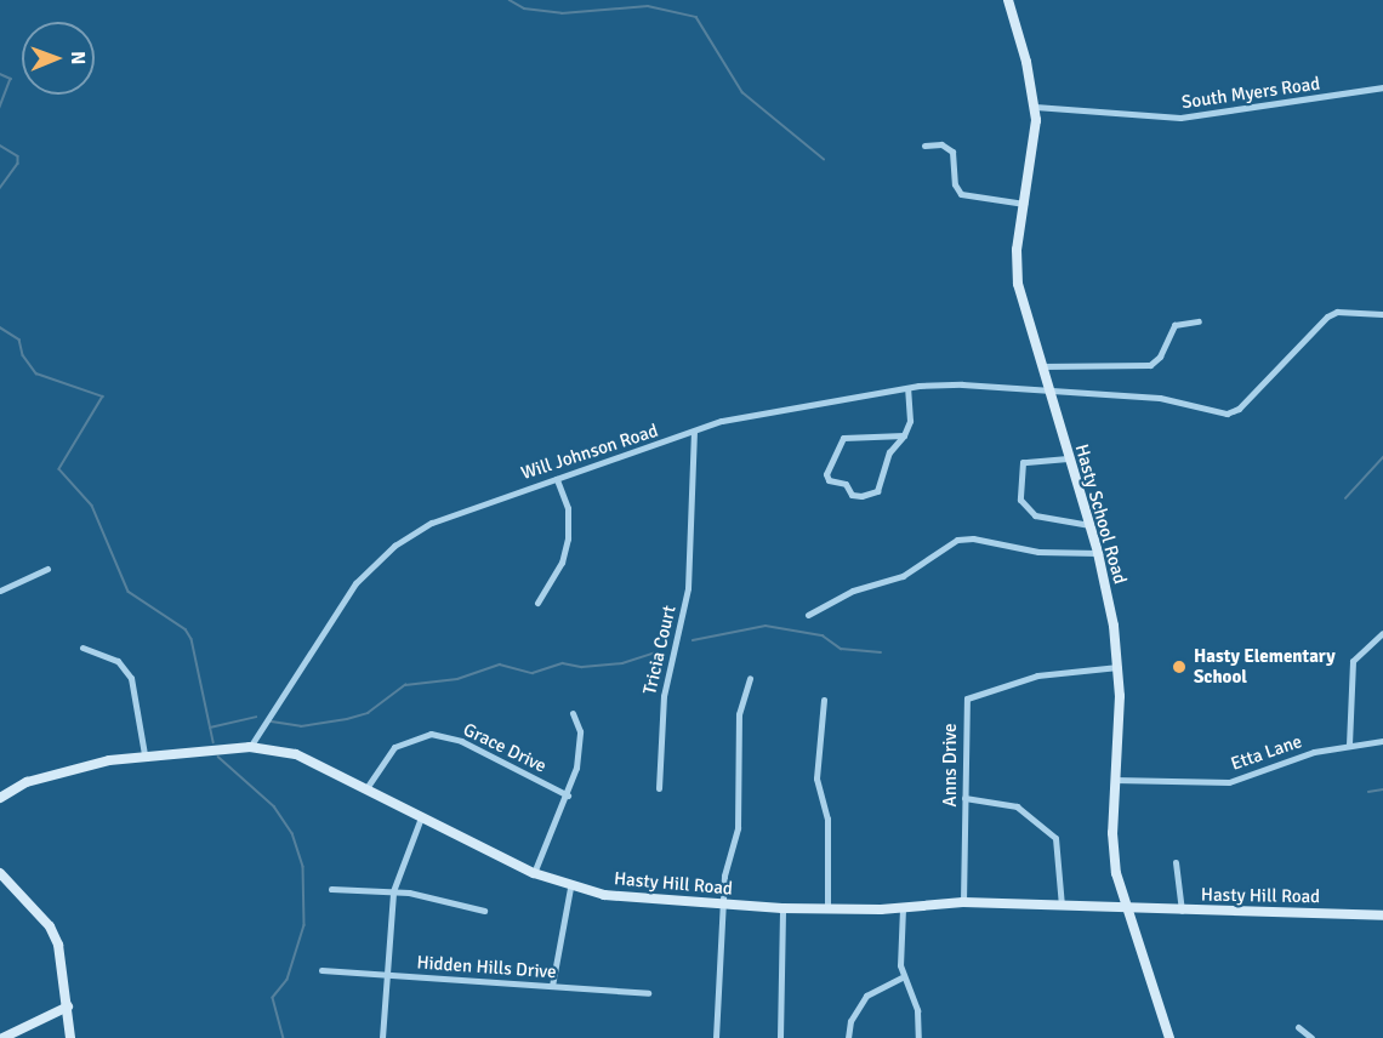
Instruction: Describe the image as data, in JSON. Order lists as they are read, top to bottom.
{
  "streets": {
    "street": [
      "South Myers Road",
      "Will Johnson Road",
      "Hasty School Road",
      "Tricia Court",
      "Grace Drive",
      "Etta Lane",
      "Anns Drive",
      "Hasty Hill Road",
      "Hidden Hills Drive"
    ]
  },
  "crossings": [
    ["South Myers Road", "Hasty School Road"],
    ["Will Johnson Road", "Hasty School Road"],
    ["Will Johnson Road", "Tricia Court"],
    ["Will Johnson Road", "Hasty Hill Road"],
    ["Hasty School Road", "Etta Lane"],
    ["Hasty School Road", "Anns Drive"],
    ["Hasty School Road", "Hasty Hill Road"],
    ["Grace Drive", "Hasty Hill Road"],
    ["Anns Drive", "Hasty Hill Road"]
  ],
  "places": ["Hasty Elementary School"],
  "north": "right"
}
